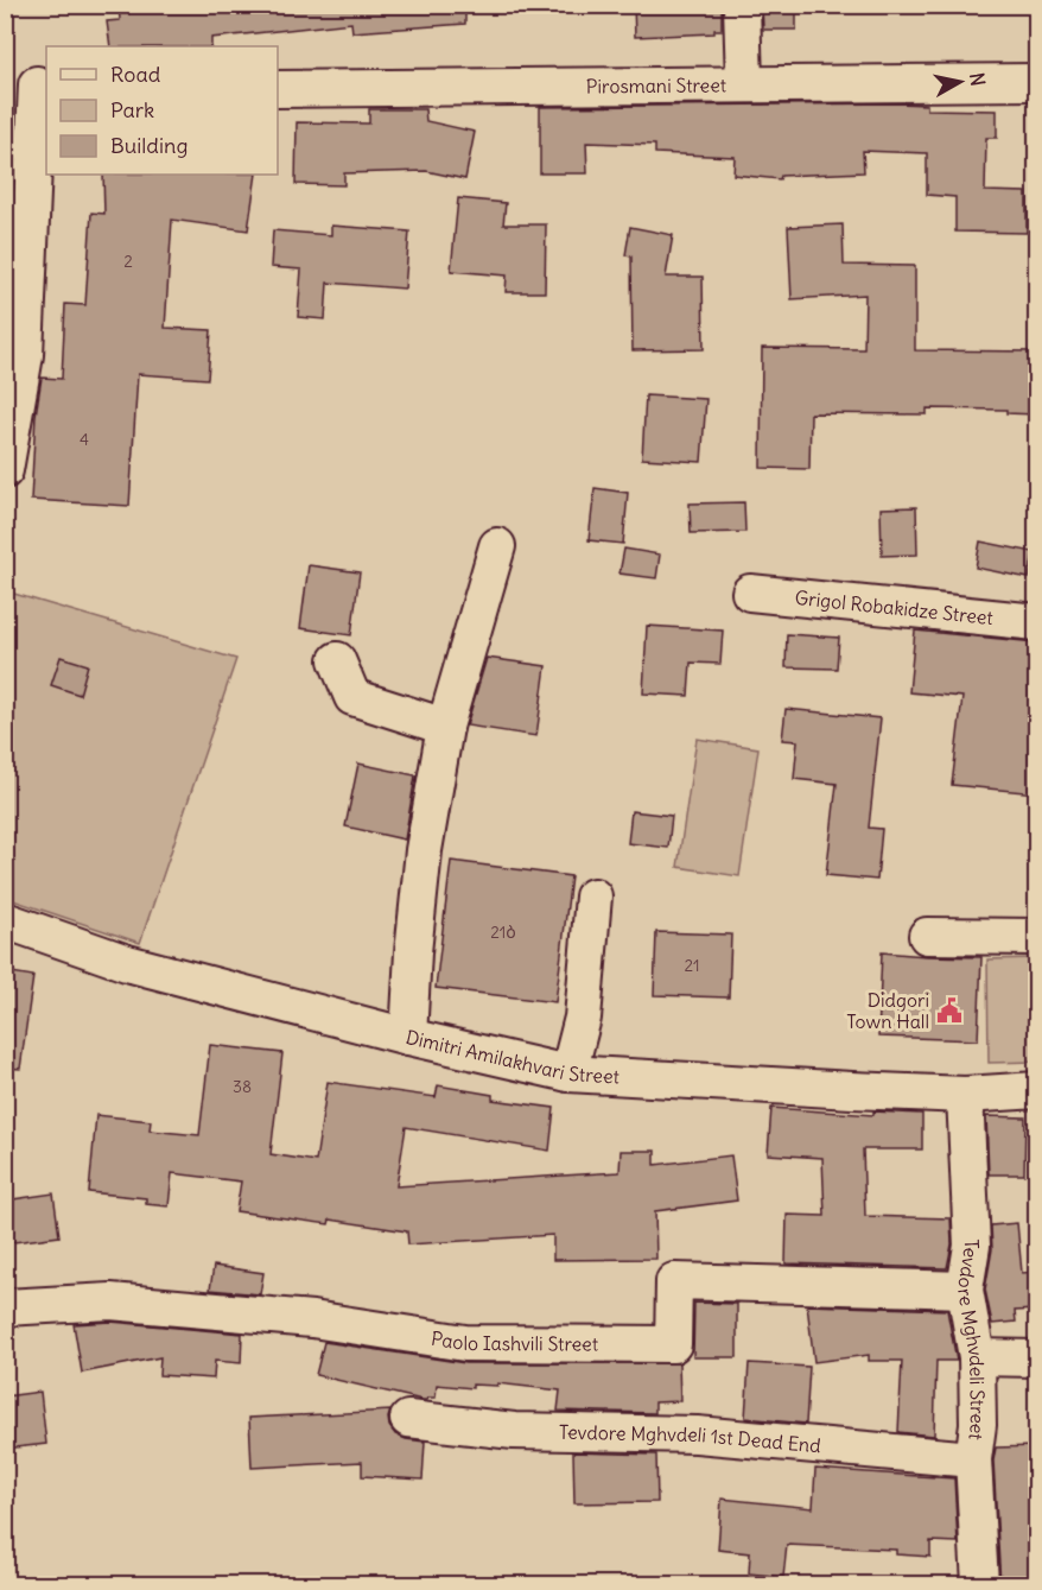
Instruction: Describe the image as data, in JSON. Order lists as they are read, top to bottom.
{
  "streets": {
    "street": [
      "Pirosmani Street",
      "Grigol Robakidze Street",
      "Dimitri Amilakhvari Street",
      "Paolo Iashvili Street",
      "Tevdore Mghvdeli Street",
      "Tevdore Mghvdeli 1st Dead End"
    ]
  },
  "crossings": [
    ["Dimitri Amilakhvari Street", "Tevdore Mghvdeli Street"],
    ["Paolo Iashvili Street", "Tevdore Mghvdeli Street"],
    ["Tevdore Mghvdeli Street", "Tevdore Mghvdeli 1st Dead End"]
  ],
  "places": {
    "public building": ["Didgori Town Hall"]
  },
  "house_numbers": [
    "2",
    "4",
    "21ბ",
    "21",
    "38"
  ],
  "legend": ["Road", "Park", "Building"],
  "north": "right"
}
